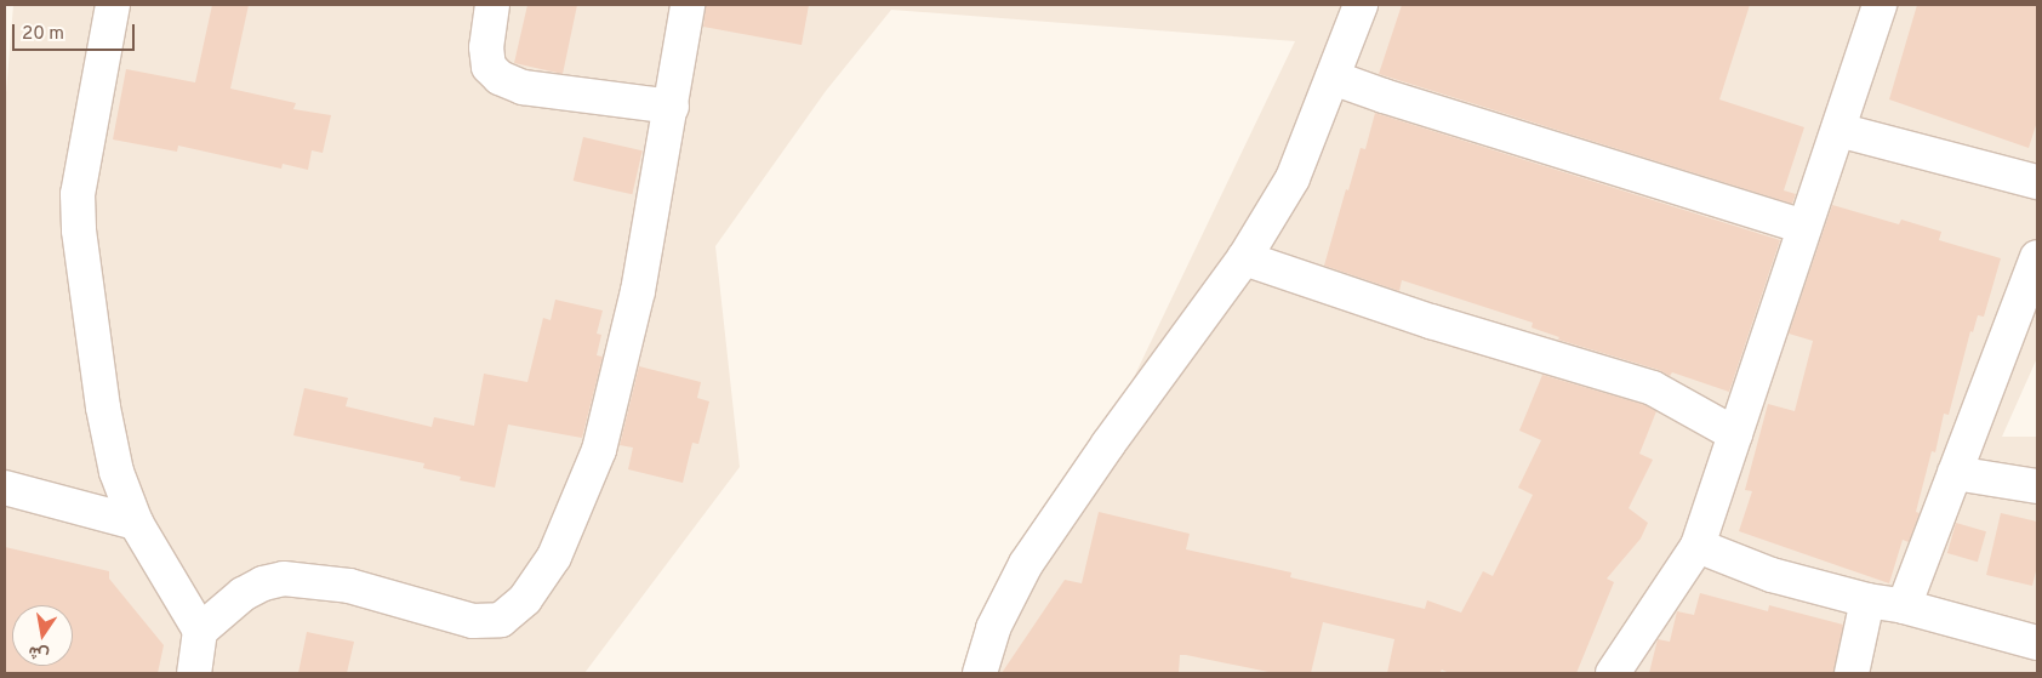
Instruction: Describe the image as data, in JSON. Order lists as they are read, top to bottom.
{
  "scale_bar": "20 m",
  "north": "bottom"
}
